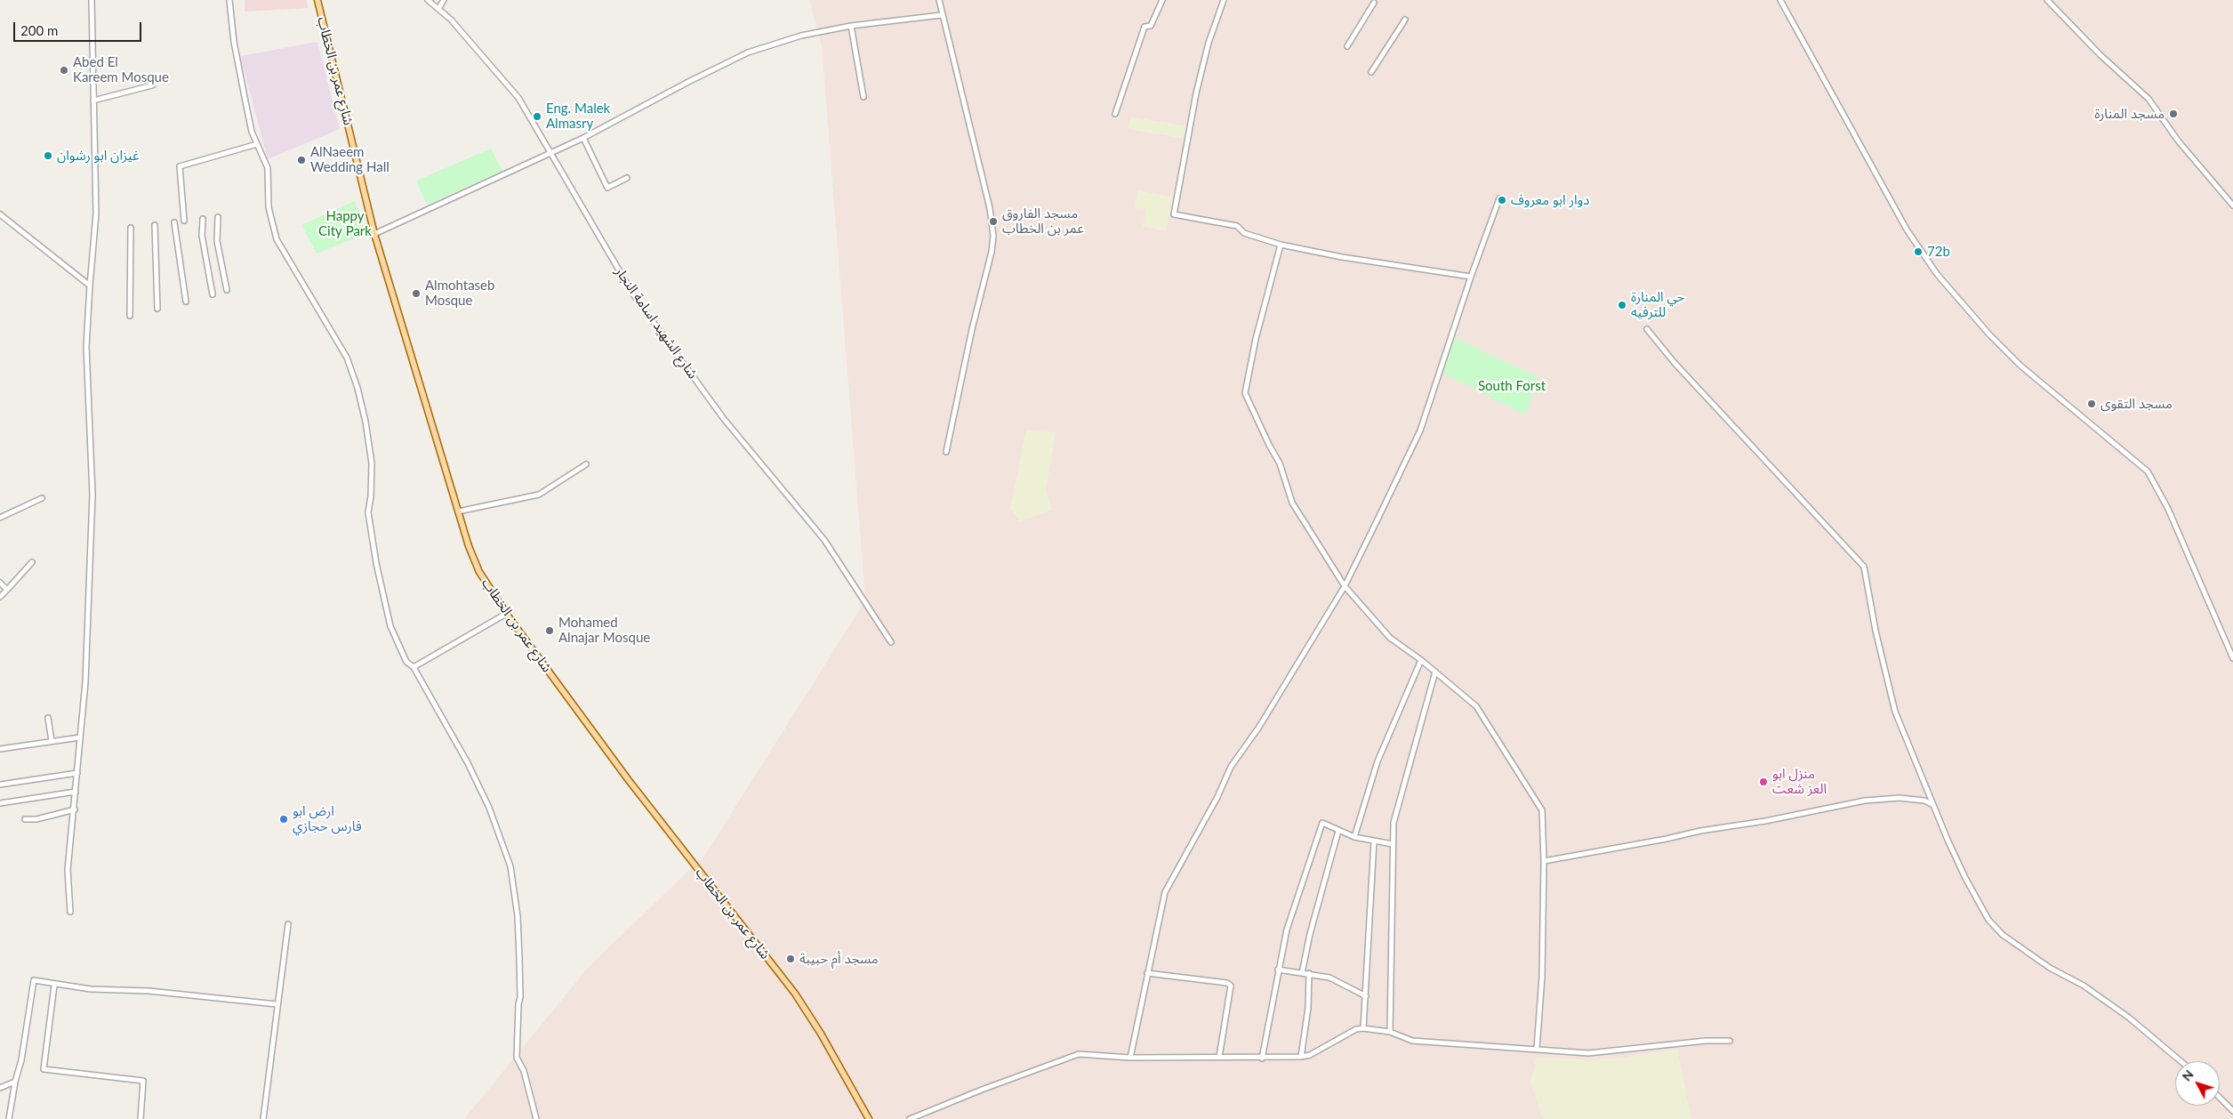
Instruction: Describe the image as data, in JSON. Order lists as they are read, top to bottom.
{
  "streets": {
    "main road": ["شارع عمر بن الخطاب"],
    "street": ["شارع الشهيد اسامة النجار"]
  },
  "parks": ["Happy City Park", "South Forst"],
  "places": [
    "Abed El Kareem Mosque",
    "مسجد المنارة",
    "Eng. Malek Almasry",
    "غيزان ابو رشوان",
    "AlNaeem Wedding Hall",
    "دوار ابو معروف",
    "مسجد الفاروق عمر بن الخطاب",
    "72b",
    "Almohtaseb Mosque",
    "حي المنارة للترفيه",
    "مسجد التقوى",
    "Mohamed Alnajar Mosque",
    "منزل ابو العز شعت",
    "ارض ابو فارس حجازي",
    "مسجد أم حبيبة"
  ],
  "scale_bar": "200 m",
  "north": "top left"
}
